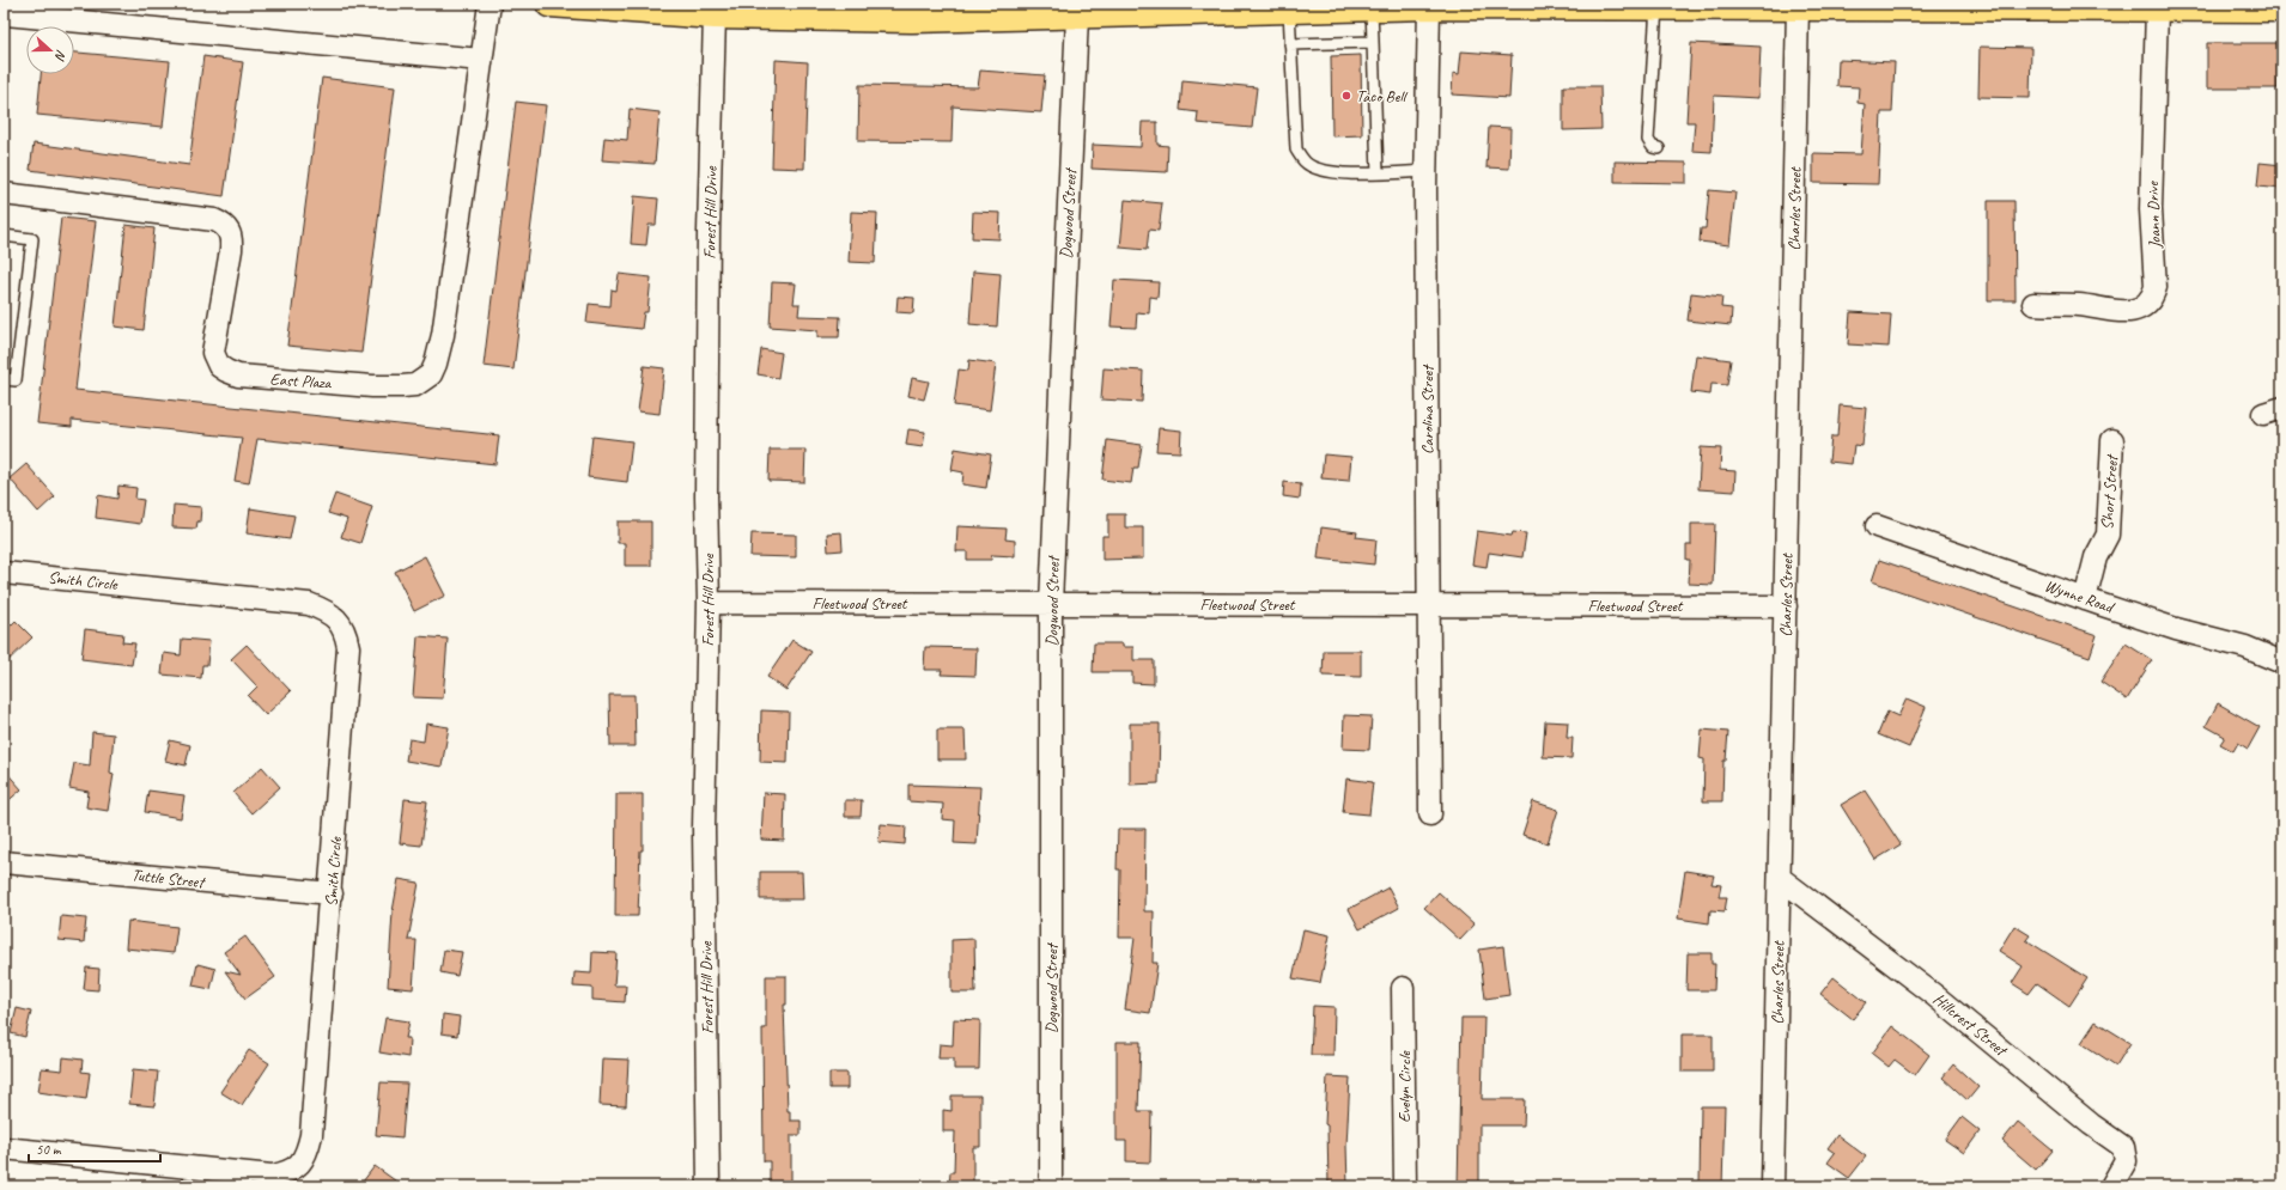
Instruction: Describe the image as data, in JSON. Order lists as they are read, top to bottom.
{
  "streets": {
    "street": [
      "Charles Street",
      "Forest Hill Drive",
      "Dogwood Street",
      "Joann Drive",
      "East Plaza",
      "Carolina Street",
      "Short Street",
      "Smith Circle",
      "Wynne Road",
      "Fleetwood Street",
      "Tuttle Street",
      "Hillcrest Street",
      "Evelyn Circle"
    ]
  },
  "crossings": [
    ["Charles Street", "Fleetwood Street"],
    ["Charles Street", "Hillcrest Street"],
    ["Forest Hill Drive", "Fleetwood Street"],
    ["Dogwood Street", "Fleetwood Street"],
    ["Carolina Street", "Fleetwood Street"],
    ["Short Street", "Wynne Road"],
    ["Smith Circle", "Tuttle Street"]
  ],
  "places": ["Taco Bell"],
  "scale_bar": "50 m",
  "north": "right"
}
